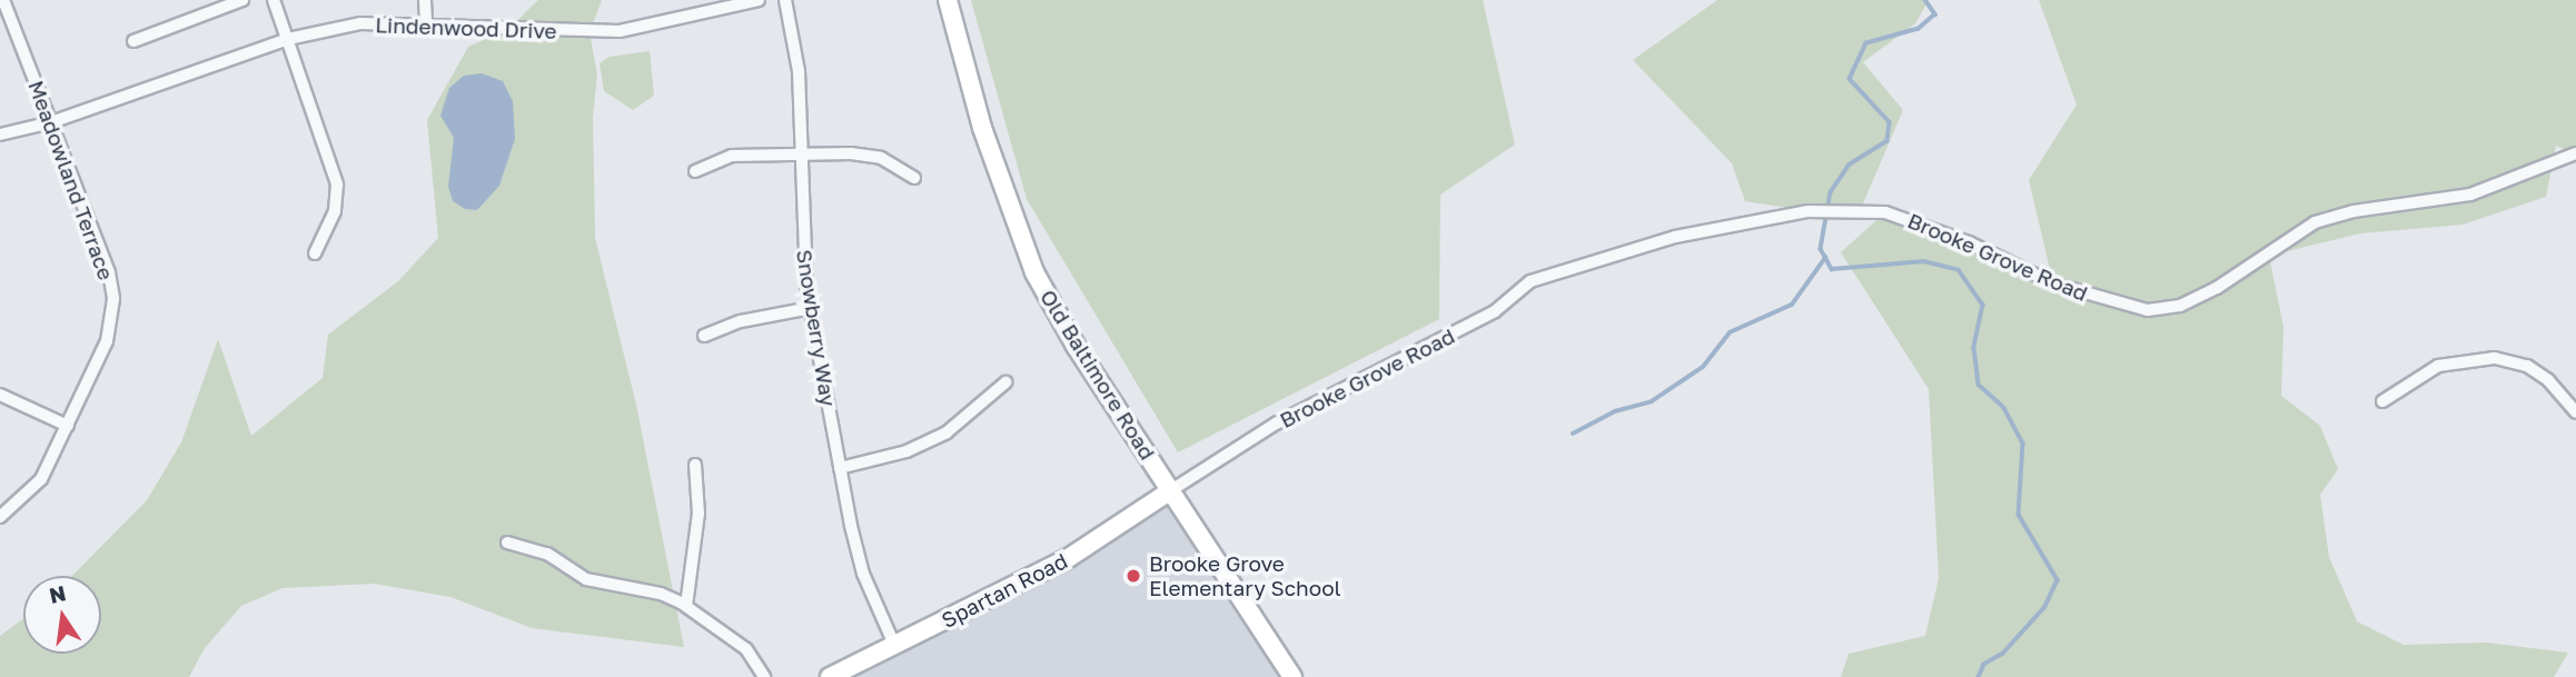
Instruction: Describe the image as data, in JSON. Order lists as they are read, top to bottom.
{
  "streets": {
    "street": [
      "Lindenwood Drive",
      "Meadowland Terrace",
      "Brooke Grove Road",
      "Snowberry Way",
      "Old Baltimore Road",
      "Spartan Road"
    ]
  },
  "crossings": [
    ["Lindenwood Drive", "Meadowland Terrace"],
    ["Brooke Grove Road", "Old Baltimore Road"],
    ["Brooke Grove Road", "Spartan Road"],
    ["Snowberry Way", "Spartan Road"],
    ["Old Baltimore Road", "Spartan Road"]
  ],
  "places": ["Brooke Grove Elementary School"],
  "north": "top"
}
